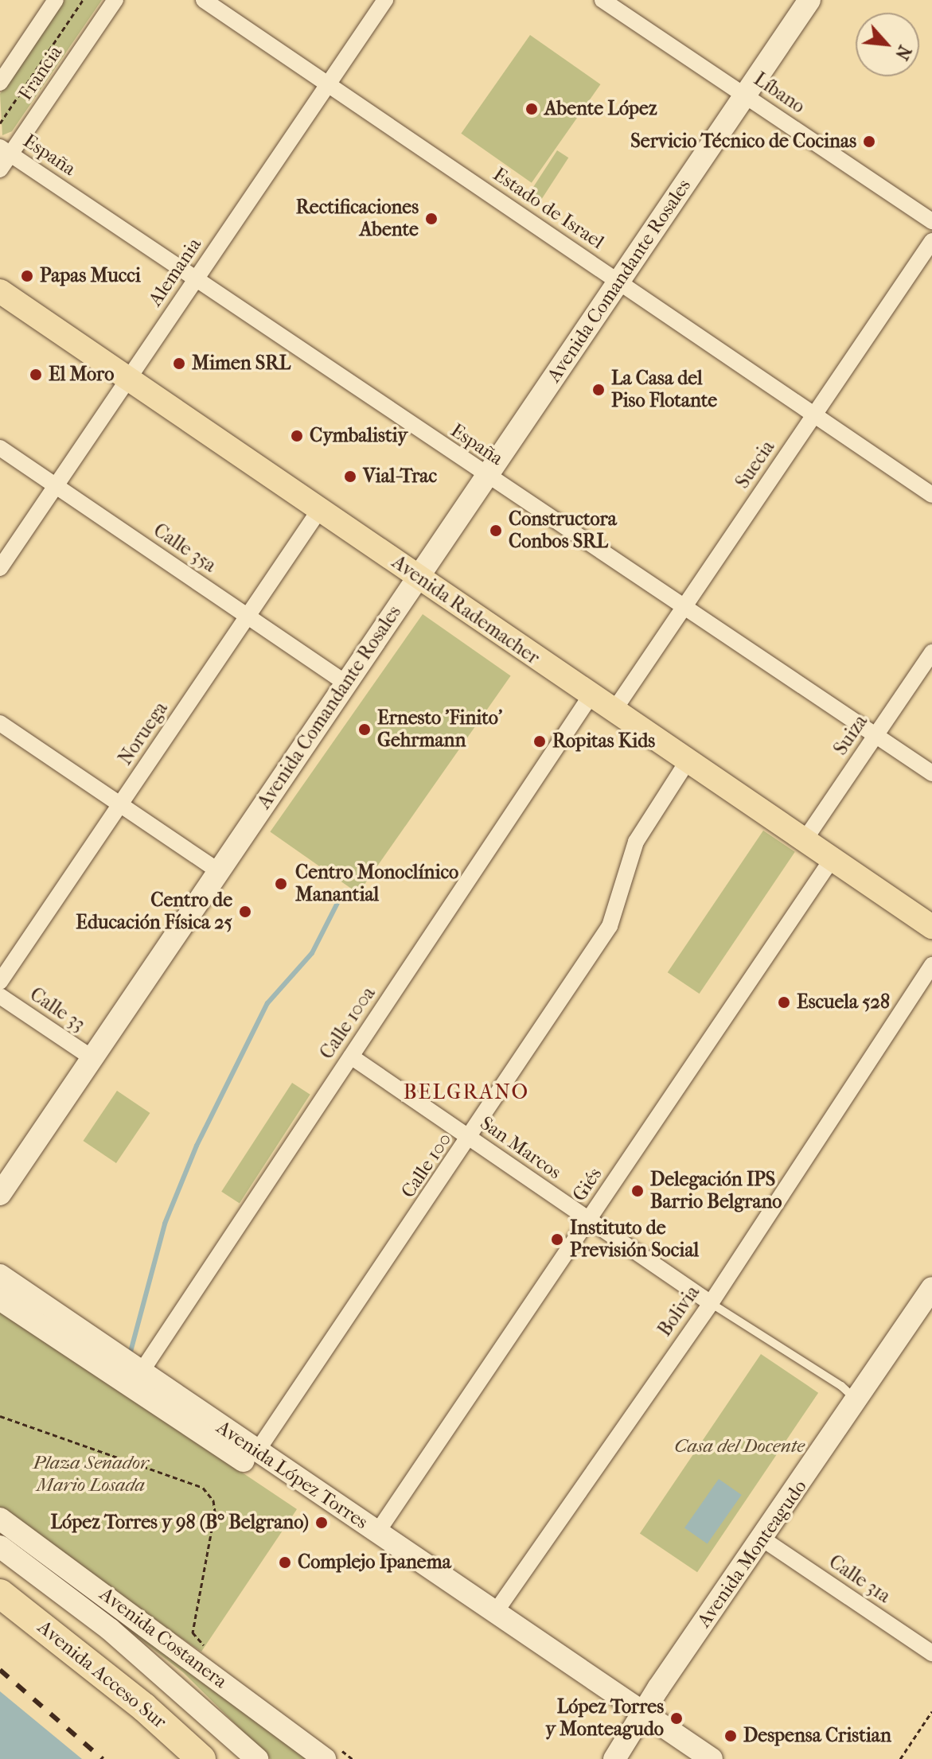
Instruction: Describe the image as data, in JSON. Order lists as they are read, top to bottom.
{
  "streets": {
    "highway": ["Avenida Acceso Sur"],
    "main road": [
      "Avenida Comandante Rosales",
      "Avenida Rademacher",
      "Avenida López Torres",
      "Avenida Monteagudo",
      "Avenida Costanera"
    ],
    "street": [
      "Francia",
      "Líbano",
      "España",
      "Estado de Israel",
      "Alemania",
      "Suecia",
      "Calle 35a",
      "Noruega",
      "Suiza",
      "Calle 33",
      "Calle 100a",
      "San Marcos",
      "Calle 100",
      "Giés",
      "Bolivia",
      "Calle 31a"
    ]
  },
  "crossings": [
    ["Francia", "España"],
    ["Líbano", "Avenida Comandante Rosales"],
    ["España", "Alemania"],
    ["España", "Avenida Comandante Rosales"],
    ["España", "Suecia"],
    ["España", "Suiza"],
    ["Estado de Israel", "Alemania"],
    ["Estado de Israel", "Avenida Comandante Rosales"],
    ["Estado de Israel", "Suecia"],
    ["Alemania", "Calle 35a"],
    ["Alemania", "Avenida Rademacher"],
    ["Avenida Comandante Rosales", "Calle 35a"],
    ["Avenida Comandante Rosales", "Avenida Rademacher"],
    ["Avenida Comandante Rosales", "Calle 33"],
    ["Suecia", "Avenida Rademacher"],
    ["Calle 35a", "Noruega"],
    ["Avenida Rademacher", "Noruega"],
    ["Avenida Rademacher", "Suiza"],
    ["Avenida Rademacher", "Calle 100a"],
    ["Avenida Rademacher", "Calle 100"],
    ["Avenida Rademacher", "Giés"],
    ["Calle 100a", "San Marcos"],
    ["Calle 100a", "Avenida López Torres"],
    ["San Marcos", "Calle 100"],
    ["San Marcos", "Giés"],
    ["San Marcos", "Bolivia"],
    ["San Marcos", "Avenida Monteagudo"],
    ["Calle 100", "Avenida López Torres"],
    ["Giés", "Avenida López Torres"],
    ["Bolivia", "Avenida López Torres"],
    ["Avenida López Torres", "Avenida Monteagudo"],
    ["Avenida Monteagudo", "Calle 31a"]
  ],
  "districts": ["BELGRANO"],
  "parks": ["Casa del Docente", "Plaza Senador Mario Losada"],
  "places": [
    "Abente López",
    "Servicio Técnico de Cocinas",
    "Rectificaciones Abente",
    "Papas Mucci",
    "Mimen SRL",
    "El Moro",
    "La Casa del Piso Flotante",
    "Cymbalistiy",
    "Vial-Trac",
    "Constructora Conbos SRL",
    "Ernesto 'Finito' Gehrmann",
    "Ropitas Kids",
    "Centro Monoclínico Manantial",
    "Centro de Educación Física 25",
    "Escuela 528",
    "Delegación IPS Barrio Belgrano",
    "Instituto de Previsión Social",
    "López Torres y 98 (B° Belgrano)",
    "Complejo Ipanema",
    "López Torres y Monteagudo",
    "Despensa Cristian"
  ],
  "north": "bottom right"
}
